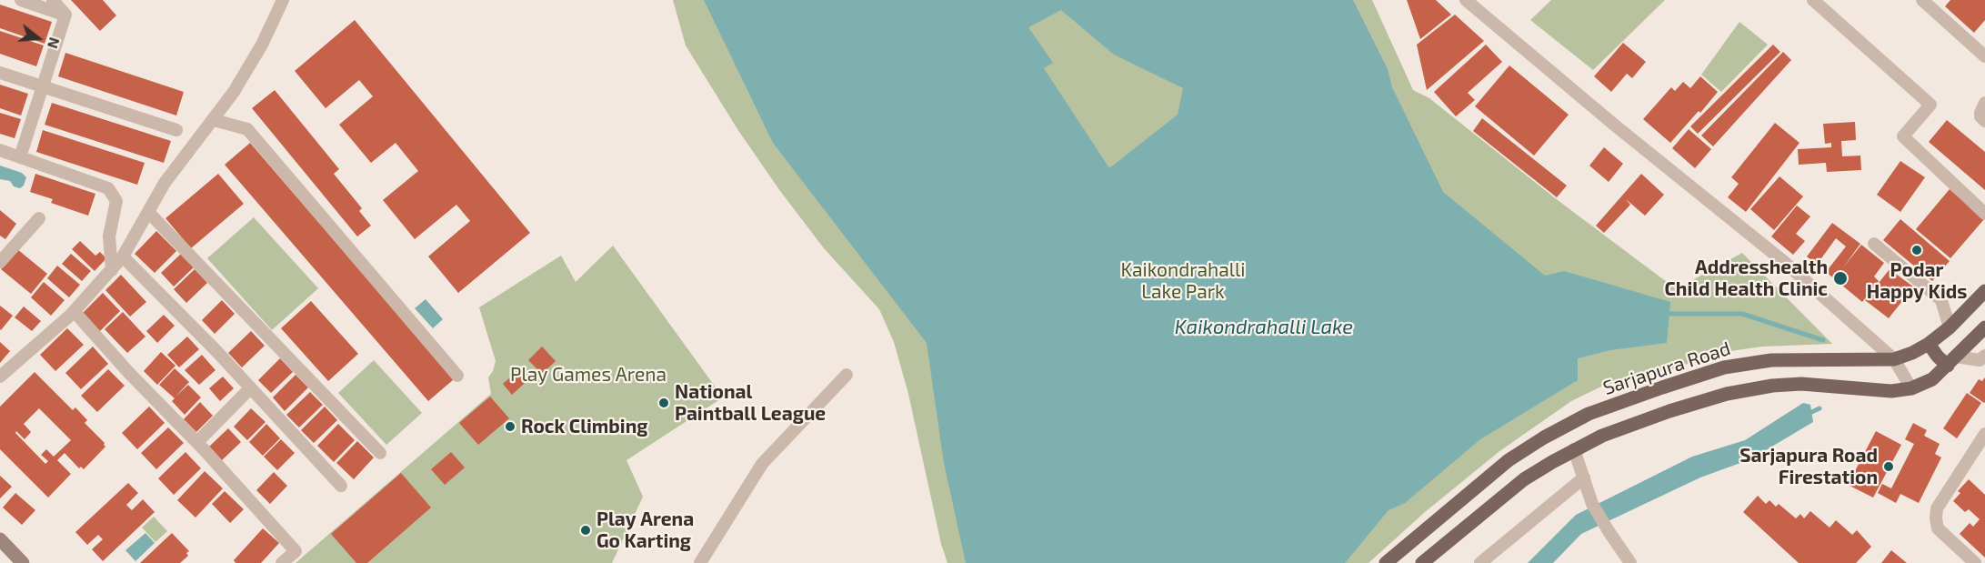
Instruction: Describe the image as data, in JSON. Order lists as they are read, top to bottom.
{
  "streets": {
    "main road": ["Sarjapura Road"]
  },
  "water": ["Kaikondrahalli Lake"],
  "parks": ["Kaikondrahalli Lake Park", "Play Games Arena"],
  "places": [
    "Podar Happy Kids",
    "Addresshealth Child Health Clinic",
    "National Paintball League",
    "Rock Climbing",
    "Sarjapura Road Firestation",
    "Play Arena Go Karting"
  ],
  "north": "right"
}
